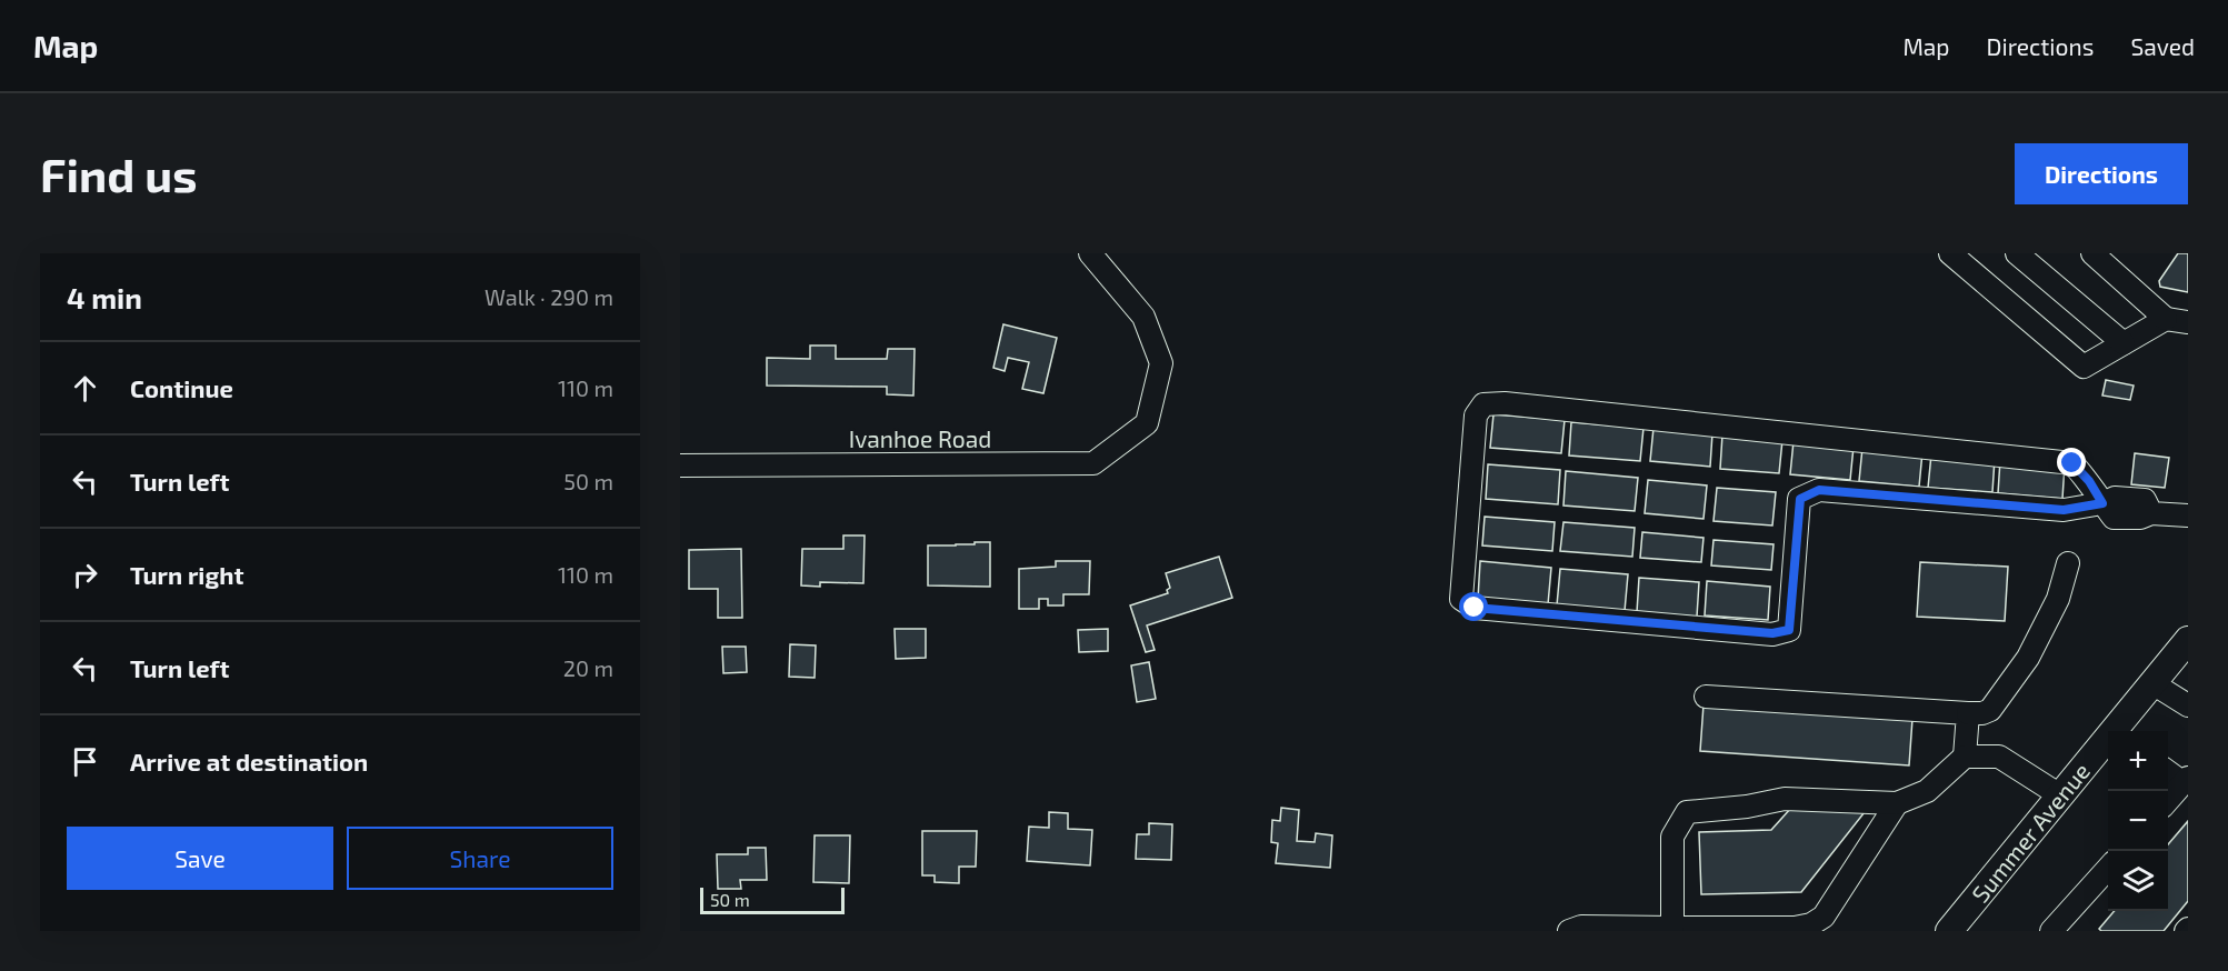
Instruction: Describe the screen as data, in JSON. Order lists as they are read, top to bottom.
{
  "streets": {
    "main road": ["Summer Avenue"],
    "street": ["Ivanhoe Road"]
  },
  "scale_bar": "50 m",
  "page": {
    "header": "Map",
    "nav": ["Map", "Directions", "Saved"],
    "buttons": [
      "Directions",
      ["Save", "Share"]
    ],
    "title": "Find us",
    "heading": ["4 min", "Walk · 290 m"],
    "list": [
      ["Continue", "110 m"],
      ["Turn left", "50 m"],
      ["Turn right", "110 m"],
      ["Turn left", "20 m"],
      "Arrive at destination"
    ],
    "map_buttons": ["+", "−"],
    "scale": "50 m"
  }
}
